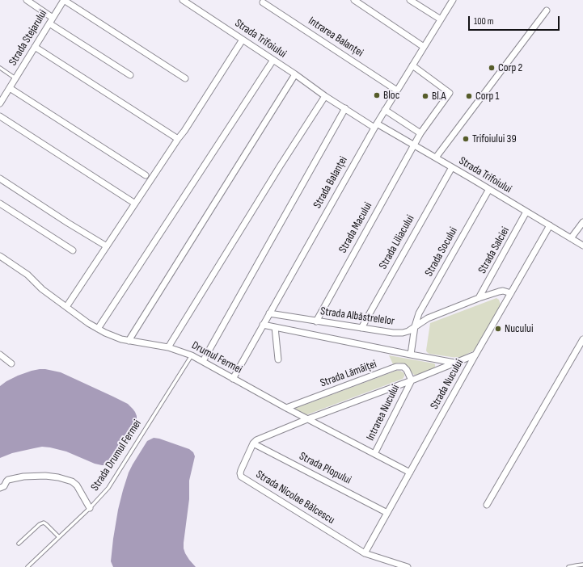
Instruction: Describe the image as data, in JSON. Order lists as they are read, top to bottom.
{
  "streets": {
    "street": [
      "Intrarea Balanței",
      "Strada Stejarului",
      "Strada Trifoiului",
      "Strada Balanței",
      "Strada Macului",
      "Strada Liliacului",
      "Strada Salciei",
      "Strada Socului",
      "Strada Albăstrelelor",
      "Drumul Fermei",
      "Strada Lămâiței",
      "Strada Nucului",
      "Intrarea Nucului",
      "Strada Plopului",
      "Strada Nicolae Bălcescu"
    ],
    "lane": ["Strada Drumul Fermei"]
  },
  "crossings": [
    ["Intrarea Balanței", "Strada Balanței"],
    ["Strada Trifoiului", "Strada Balanței"],
    ["Strada Trifoiului", "Strada Macului"],
    ["Strada Trifoiului", "Strada Liliacului"],
    ["Strada Trifoiului", "Strada Salciei"],
    ["Strada Trifoiului", "Strada Socului"],
    ["Strada Trifoiului", "Strada Nucului"],
    ["Strada Balanței", "Strada Macului"],
    ["Strada Balanței", "Strada Albăstrelelor"],
    ["Strada Balanței", "Drumul Fermei"],
    ["Strada Macului", "Strada Albăstrelelor"],
    ["Strada Liliacului", "Strada Albăstrelelor"],
    ["Strada Salciei", "Strada Albăstrelelor"],
    ["Strada Socului", "Strada Albăstrelelor"],
    ["Strada Albăstrelelor", "Strada Nucului"],
    ["Drumul Fermei", "Strada Lămâiței"],
    ["Drumul Fermei", "Strada Nucului"],
    ["Drumul Fermei", "Intrarea Nucului"],
    ["Drumul Fermei", "Strada Drumul Fermei"],
    ["Strada Lămâiței", "Intrarea Nucului"],
    ["Strada Nucului", "Strada Plopului"],
    ["Strada Nucului", "Strada Nicolae Bălcescu"],
    ["Strada Plopului", "Strada Nicolae Bălcescu"]
  ],
  "places": [
    "Corp 2",
    "Bloc",
    "Bl.A",
    "Corp 1",
    "Trifoiului 39",
    "Nucului"
  ],
  "scale_bar": "100 m"
}
